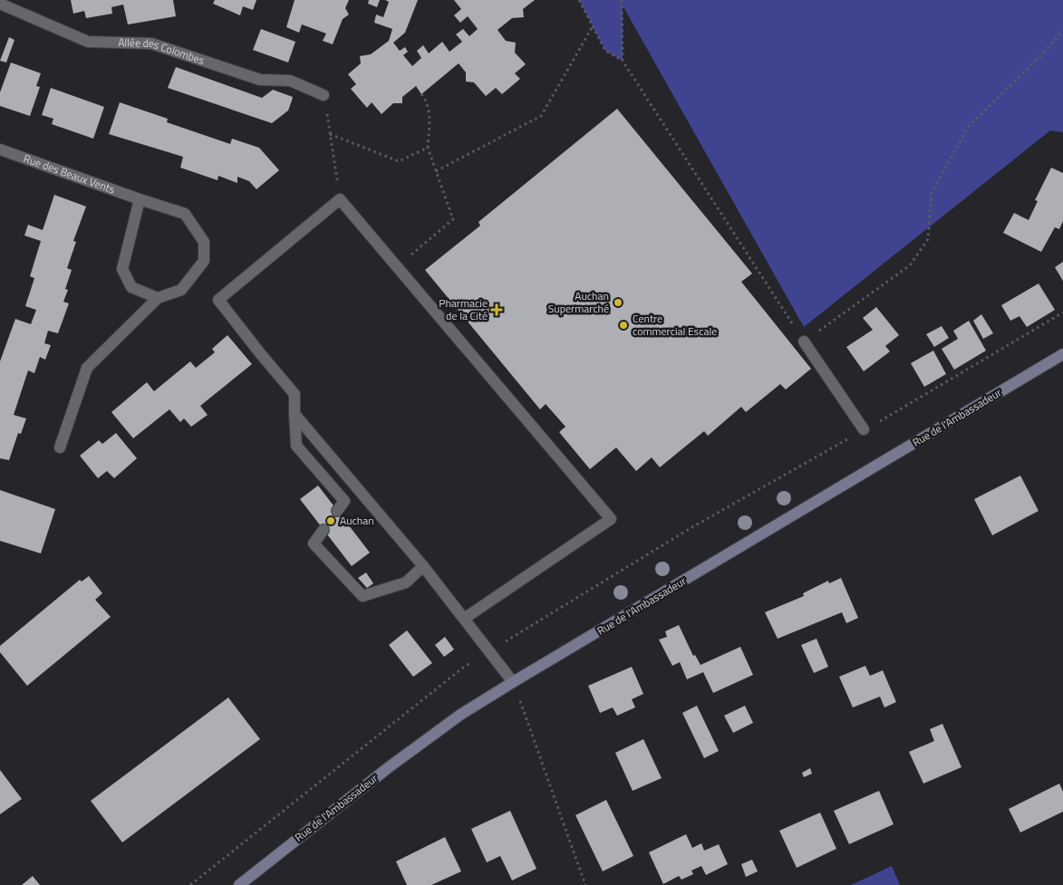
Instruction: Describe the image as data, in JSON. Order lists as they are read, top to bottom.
{
  "streets": {
    "main road": ["Rue de l'Ambassadeur"],
    "street": ["Allée des Colombes", "Rue des Beaux Vents"]
  },
  "places": {
    "other": ["Auchan Supermarché", "Centre commercial Escale", "Auchan"],
    "health": ["Pharmacie de la Cité"]
  }
}
